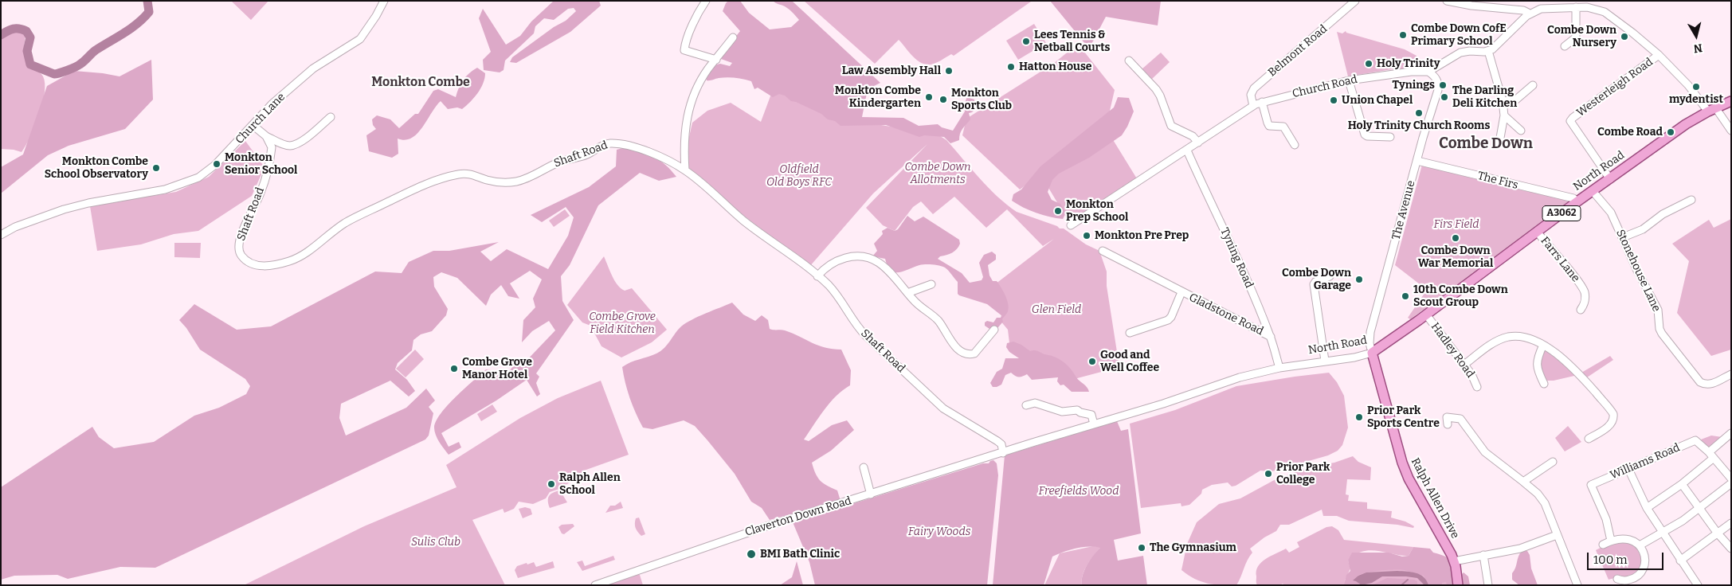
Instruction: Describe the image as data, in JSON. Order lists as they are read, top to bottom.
{
  "streets": {
    "main road": ["North Road", "A3062", "Ralph Allen Drive"],
    "street": [
      "Belmont Road",
      "Church Road",
      "Westerleigh Road",
      "Church Lane",
      "Shaft Road",
      "The Firs",
      "The Avenue",
      "Tyning Road",
      "Farrs Lane",
      "Stonehouse Lane",
      "Gladstone Road",
      "Hadley Road",
      "Williams Road",
      "Claverton Down Road"
    ]
  },
  "crossings": [
    ["Belmont Road", "Church Road"],
    ["Church Road", "The Avenue"],
    ["Church Road", "Tyning Road"],
    ["Westerleigh Road", "North Road"],
    ["Shaft Road", "North Road"],
    ["Shaft Road", "Claverton Down Road"],
    ["North Road", "The Firs"],
    ["North Road", "The Avenue"],
    ["North Road", "A3062"],
    ["North Road", "Tyning Road"],
    ["North Road", "Farrs Lane"],
    ["North Road", "Stonehouse Lane"],
    ["North Road", "Hadley Road"],
    ["North Road", "Ralph Allen Drive"],
    ["North Road", "Claverton Down Road"],
    ["The Firs", "The Avenue"],
    ["The Avenue", "Ralph Allen Drive"],
    ["Tyning Road", "Gladstone Road"]
  ],
  "districts": ["Monkton Combe", "Combe Down"],
  "parks": [
    "Combe Down Allotments",
    "Oldfield Old Boys RFC",
    "Firs Field",
    "Glen Field",
    "Combe Grove Field Kitchen",
    "Freefields Wood",
    "Fairy Woods",
    "Sulis Club"
  ],
  "places": [
    "Combe Down CofE Primary School",
    "Combe Down Nursery",
    "Lees Tennis & Netball Courts",
    "Holy Trinity",
    "Hatton House",
    "Law Assembly Hall",
    "Tynings",
    "mydentist",
    "Monkton Combe Kindergarten",
    "The Darling Deli Kitchen",
    "Monkton Sports Club",
    "Union Chapel",
    "Holy Trinity Church Rooms",
    "Combe Road",
    "Monkton Senior School",
    "Monkton Combe School Observatory",
    "Monkton Prep School",
    "Monkton Pre Prep",
    "Combe Down War Memorial",
    "Combe Down Garage",
    "10th Combe Down Scout Group",
    "Good and Well Coffee",
    "Combe Grove Manor Hotel",
    "Prior Park Sports Centre",
    "Prior Park College",
    "Ralph Allen School",
    "The Gymnasium",
    "BMI Bath Clinic"
  ],
  "scale_bar": "100 m",
  "north": "bottom"
}
